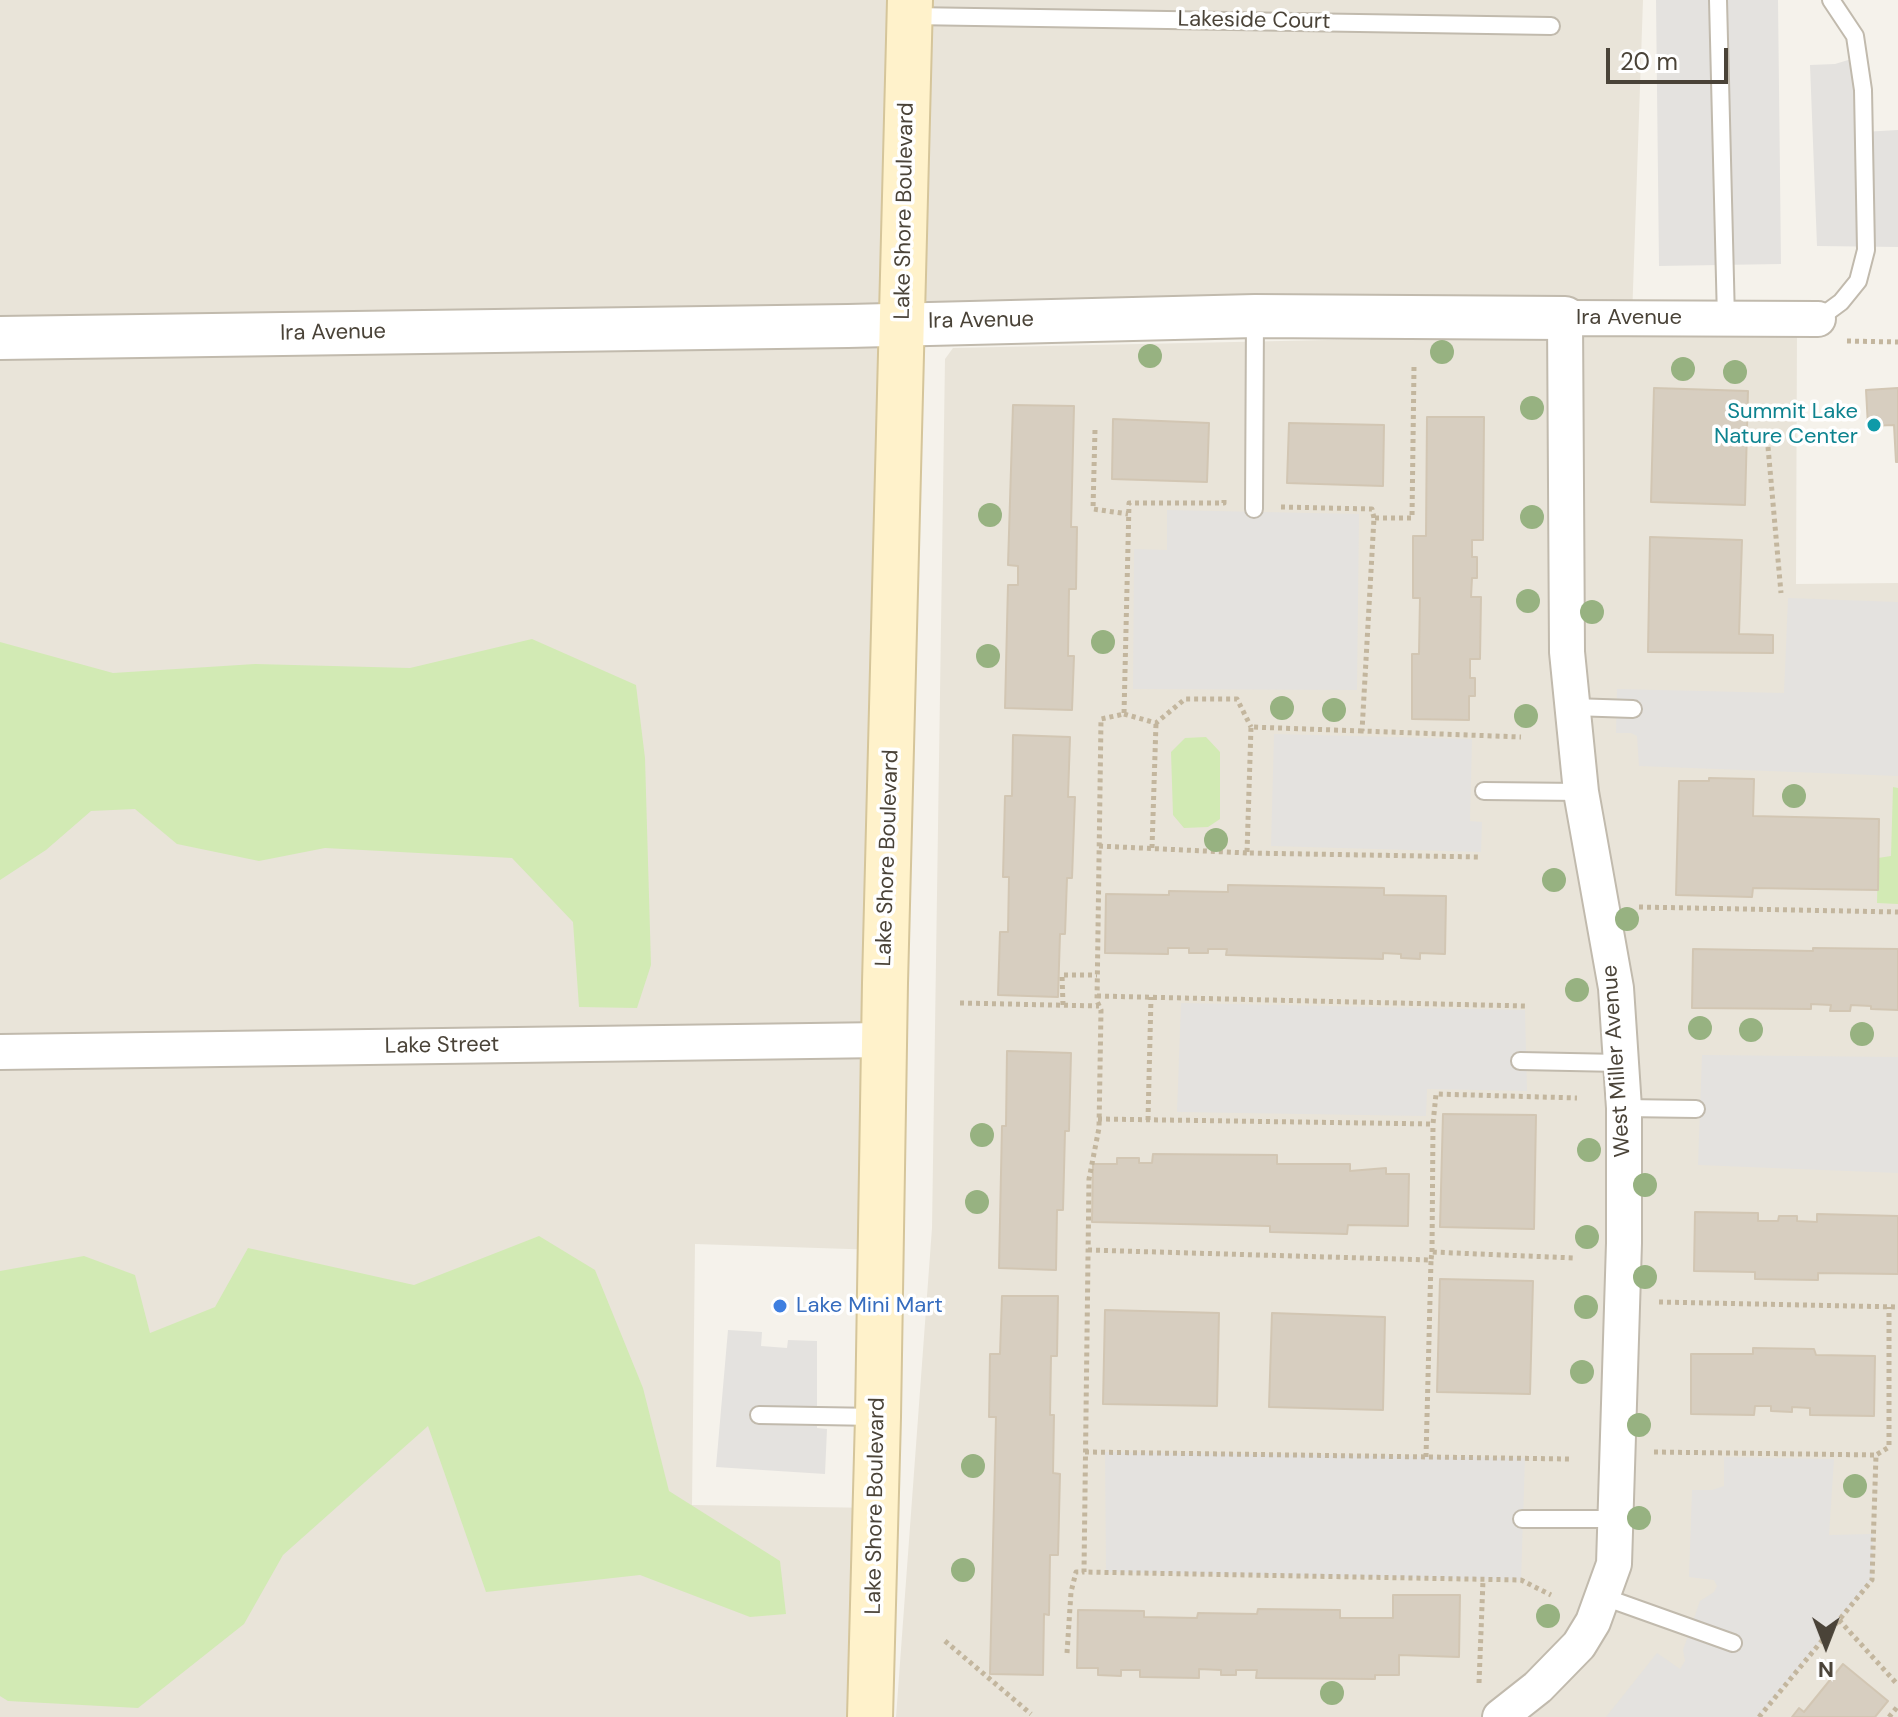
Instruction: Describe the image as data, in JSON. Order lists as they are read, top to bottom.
{
  "streets": {
    "main road": ["Lake Shore Boulevard"],
    "street": ["Ira Avenue", "Lake Street", "West Miller Avenue"],
    "lane": ["Lakeside Court"]
  },
  "crossings": [
    ["Lakeside Court", "Lake Shore Boulevard"],
    ["Lake Shore Boulevard", "Ira Avenue"],
    ["Lake Shore Boulevard", "Lake Street"],
    ["Ira Avenue", "West Miller Avenue"]
  ],
  "places": ["Summit Lake Nature Center", "Lake Mini Mart"],
  "scale_bar": "20 m",
  "north": "bottom"
}
